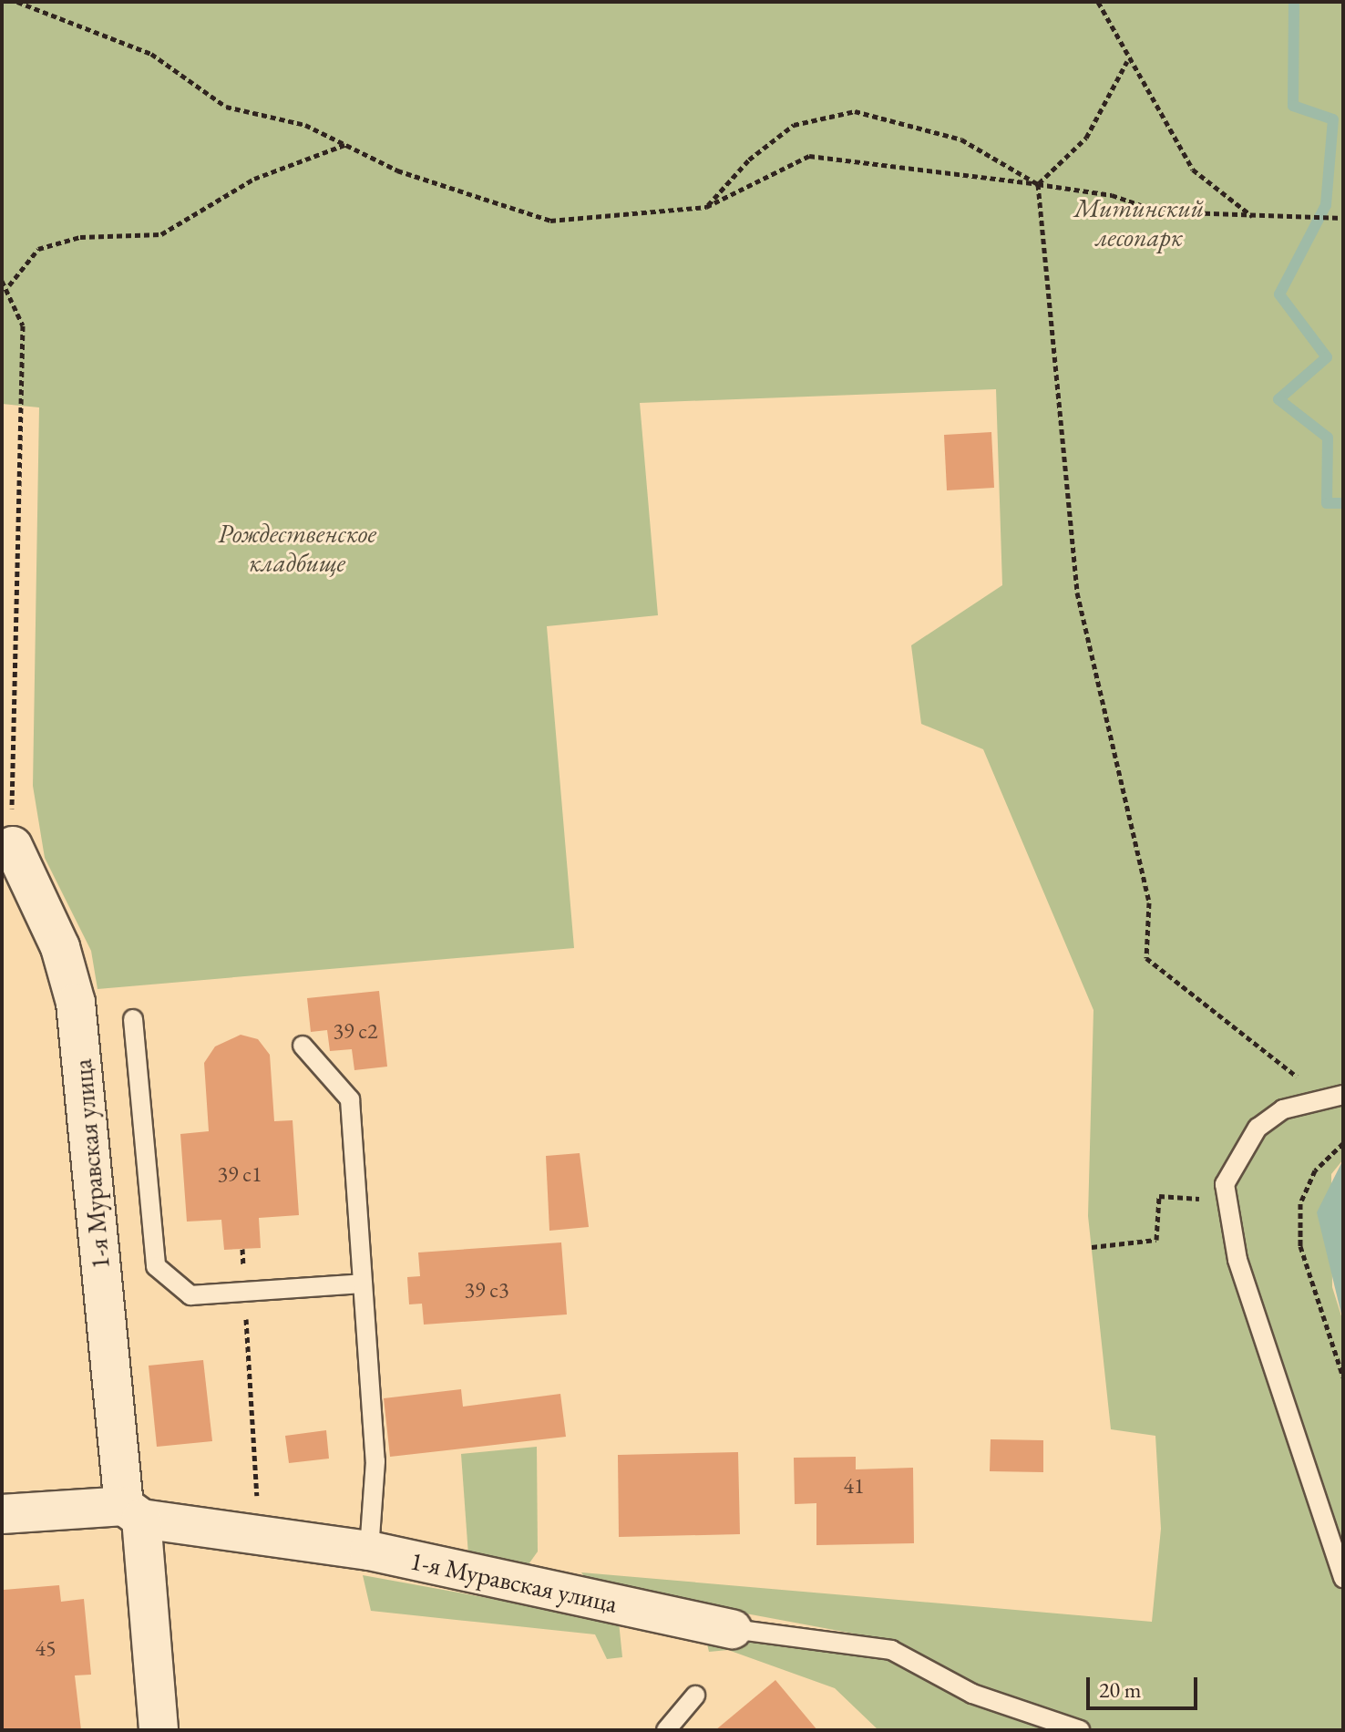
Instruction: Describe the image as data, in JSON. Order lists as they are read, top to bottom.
{
  "streets": {
    "street": ["1-я Муравская улица"]
  },
  "parks": ["Митинский лесопарк", "Рождественское кладбище"],
  "house_numbers": [
    "39 с2",
    "39 с1",
    "39 с3",
    "41",
    "45"
  ],
  "scale_bar": "20 m"
}
